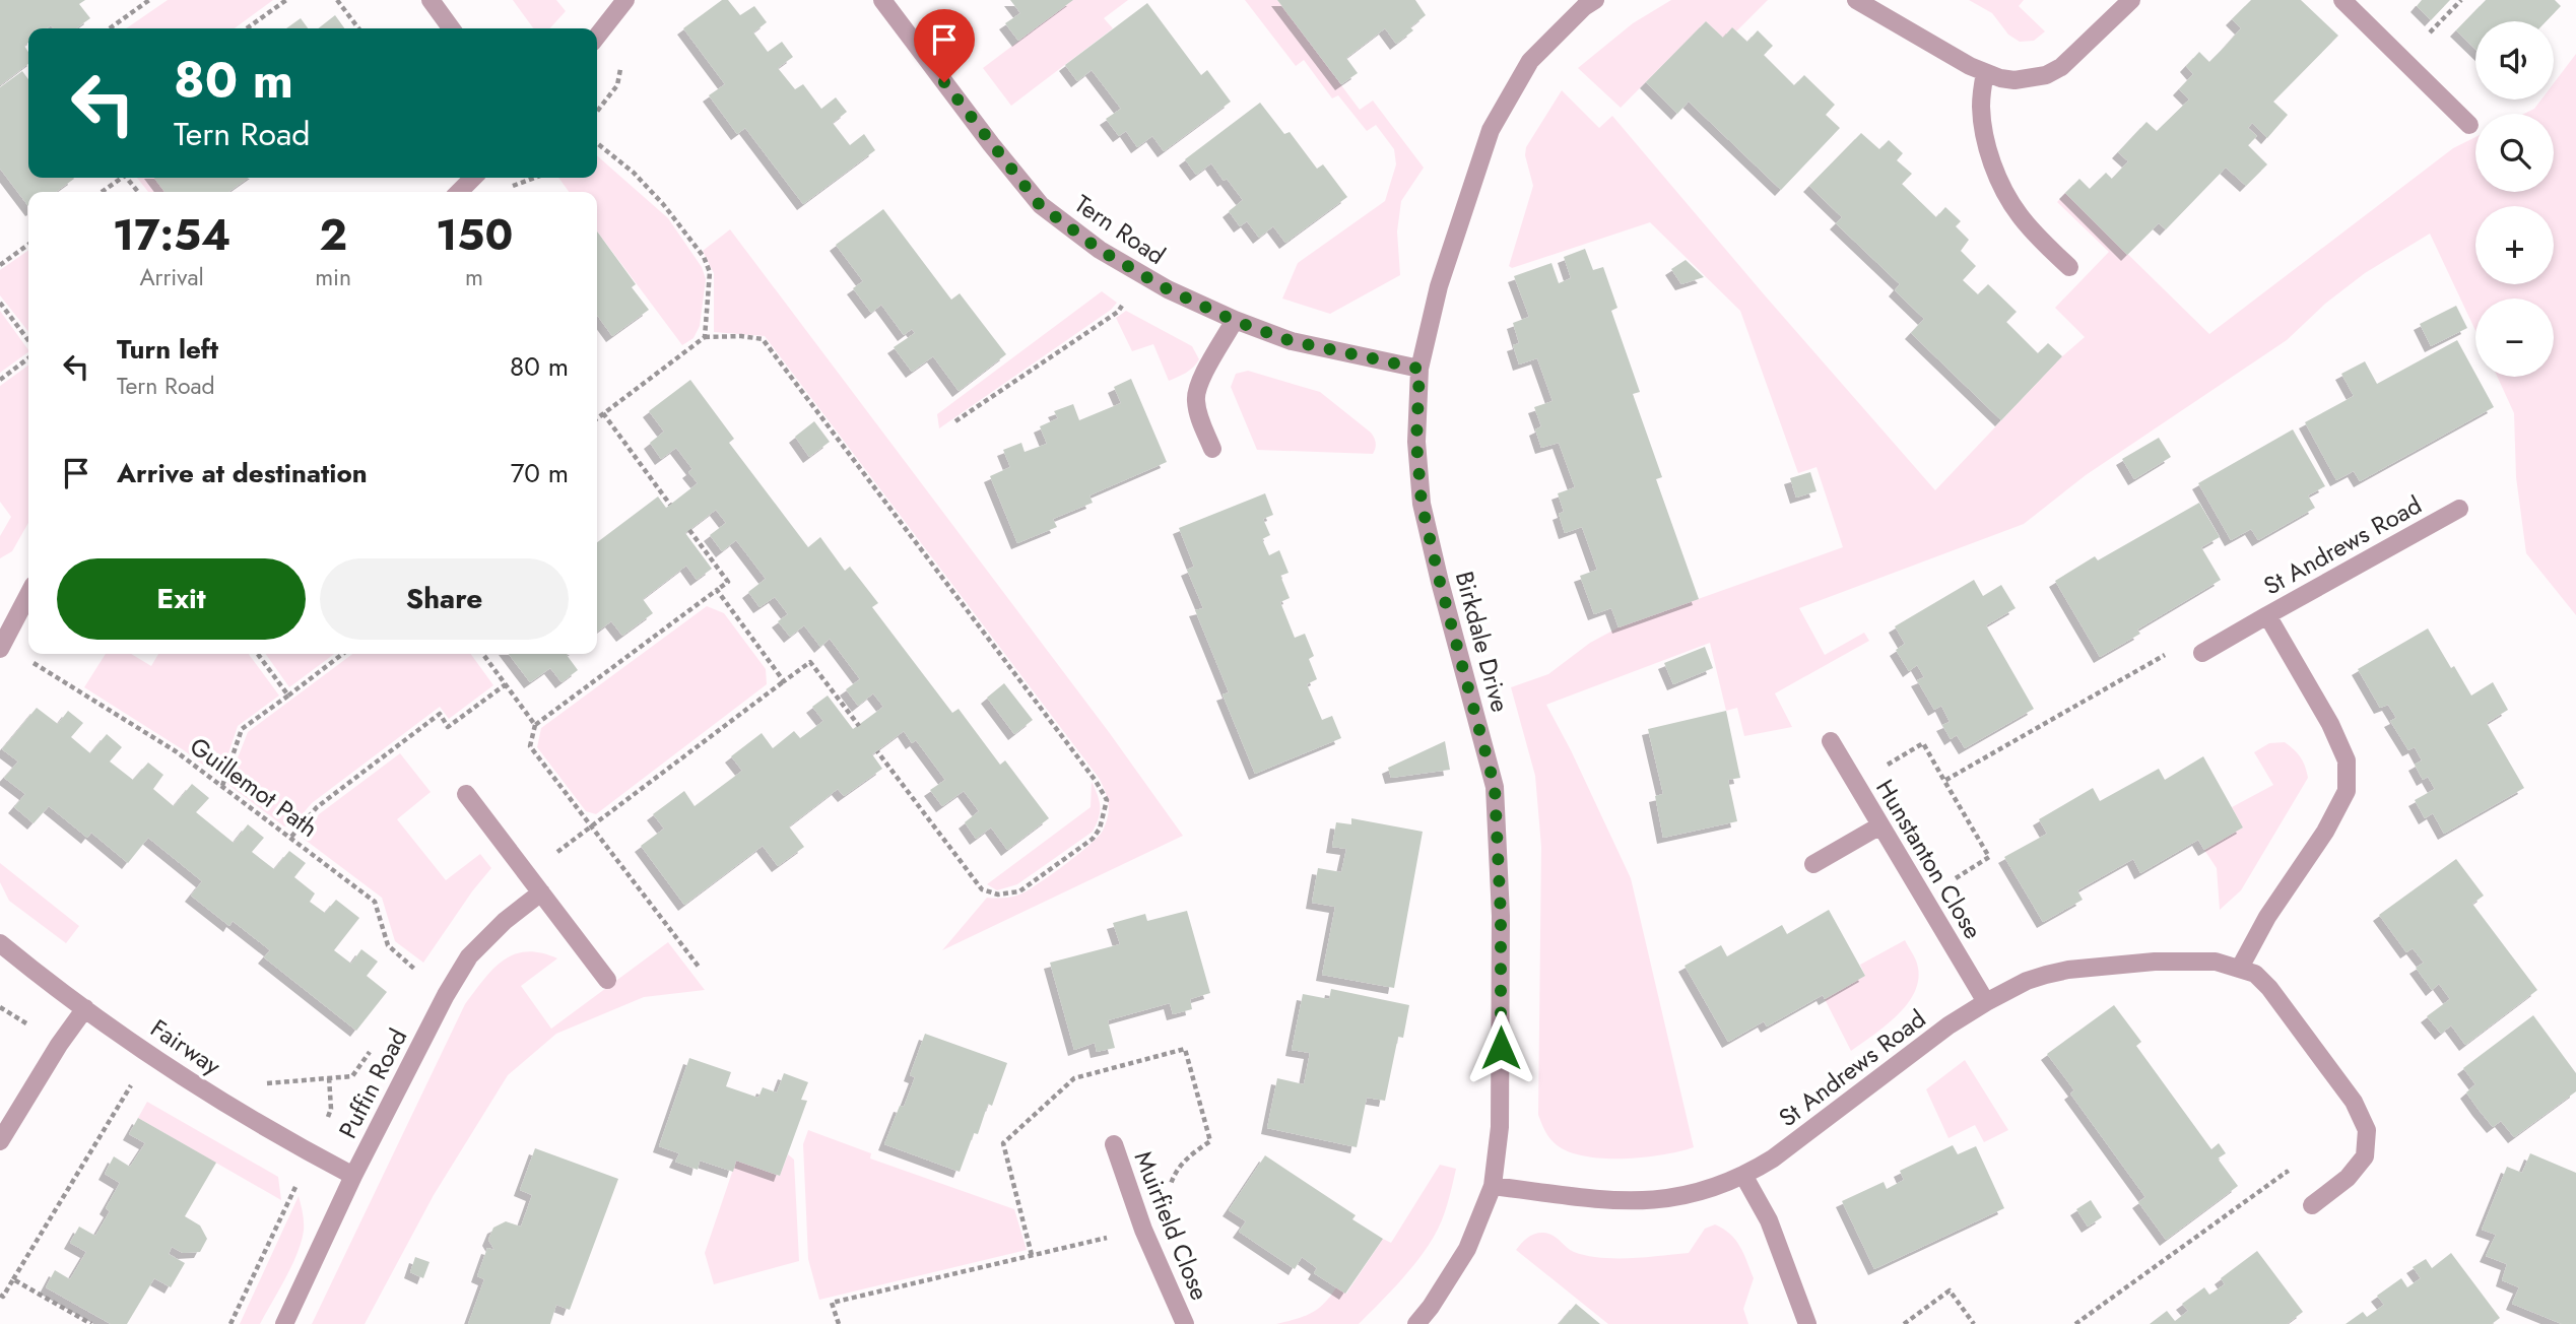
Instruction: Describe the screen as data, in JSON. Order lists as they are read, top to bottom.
{
  "streets": {
    "street": [
      "Tern Road",
      "St Andrews Road",
      "Birkdale Drive",
      "Hunstanton Close",
      "Fairway",
      "Puffin Road",
      "Muirfield Close"
    ],
    "path": ["Guillemot Path"]
  },
  "crossings": [
    ["Tern Road", "Birkdale Drive"],
    ["St Andrews Road", "Birkdale Drive"],
    ["St Andrews Road", "Hunstanton Close"],
    ["Guillemot Path", "Puffin Road"],
    ["Fairway", "Puffin Road"]
  ],
  "page": {
    "map_buttons": ["+", "−"],
    "turn": ["80 m", "Tern Road"],
    "eta": [
      "17:54",
      "Arrival",
      "2",
      "min",
      "150",
      "m"
    ],
    "list": [
      {
        "name": "Turn left",
        "note": "Tern Road",
        "value": "80 m"
      },
      {
        "name": "Arrive at destination",
        "value": "70 m"
      }
    ],
    "buttons": ["Exit", "Share"]
  }
}
